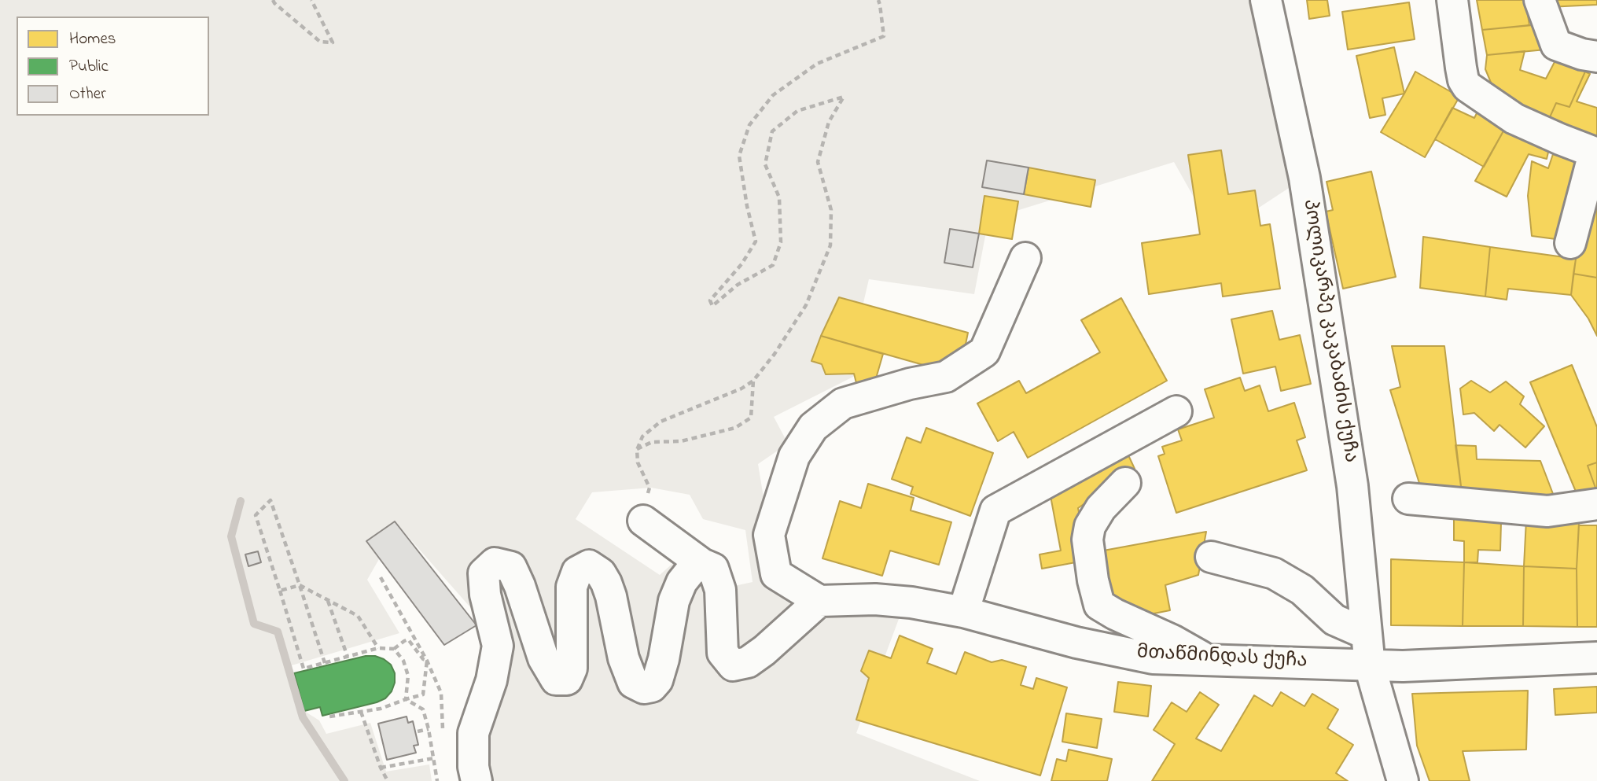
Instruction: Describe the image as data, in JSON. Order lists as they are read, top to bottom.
{
  "streets": {
    "street": ["პოლიკარპე კაკაბაძის ქუჩა", "მთაწმინდას ქუჩა"]
  },
  "crossings": [
    ["პოლიკარპე კაკაბაძის ქუჩა", "მთაწმინდას ქუჩა"]
  ],
  "legend": ["Homes", "Public", "Other"]
}
